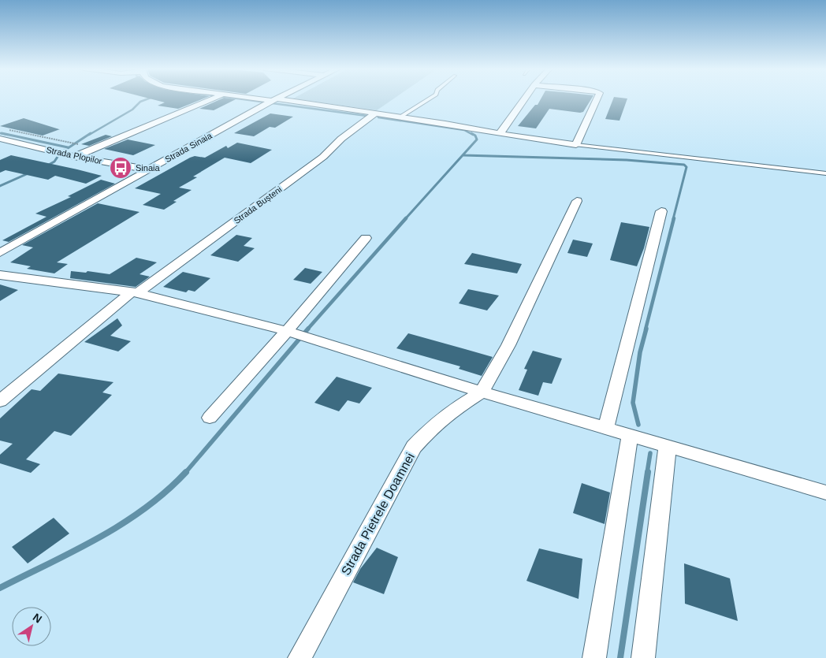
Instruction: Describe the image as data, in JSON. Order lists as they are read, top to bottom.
{
  "streets": {
    "street": [
      "Strada Sinaia",
      "Strada Plopilor",
      "Strada Bușteni",
      "Strada Pietrele Doamnei"
    ]
  },
  "crossings": [
    ["Strada Sinaia", "Strada Plopilor"]
  ],
  "places": {
    "bus stop": ["Sinaia"]
  },
  "north": "top right"
}
